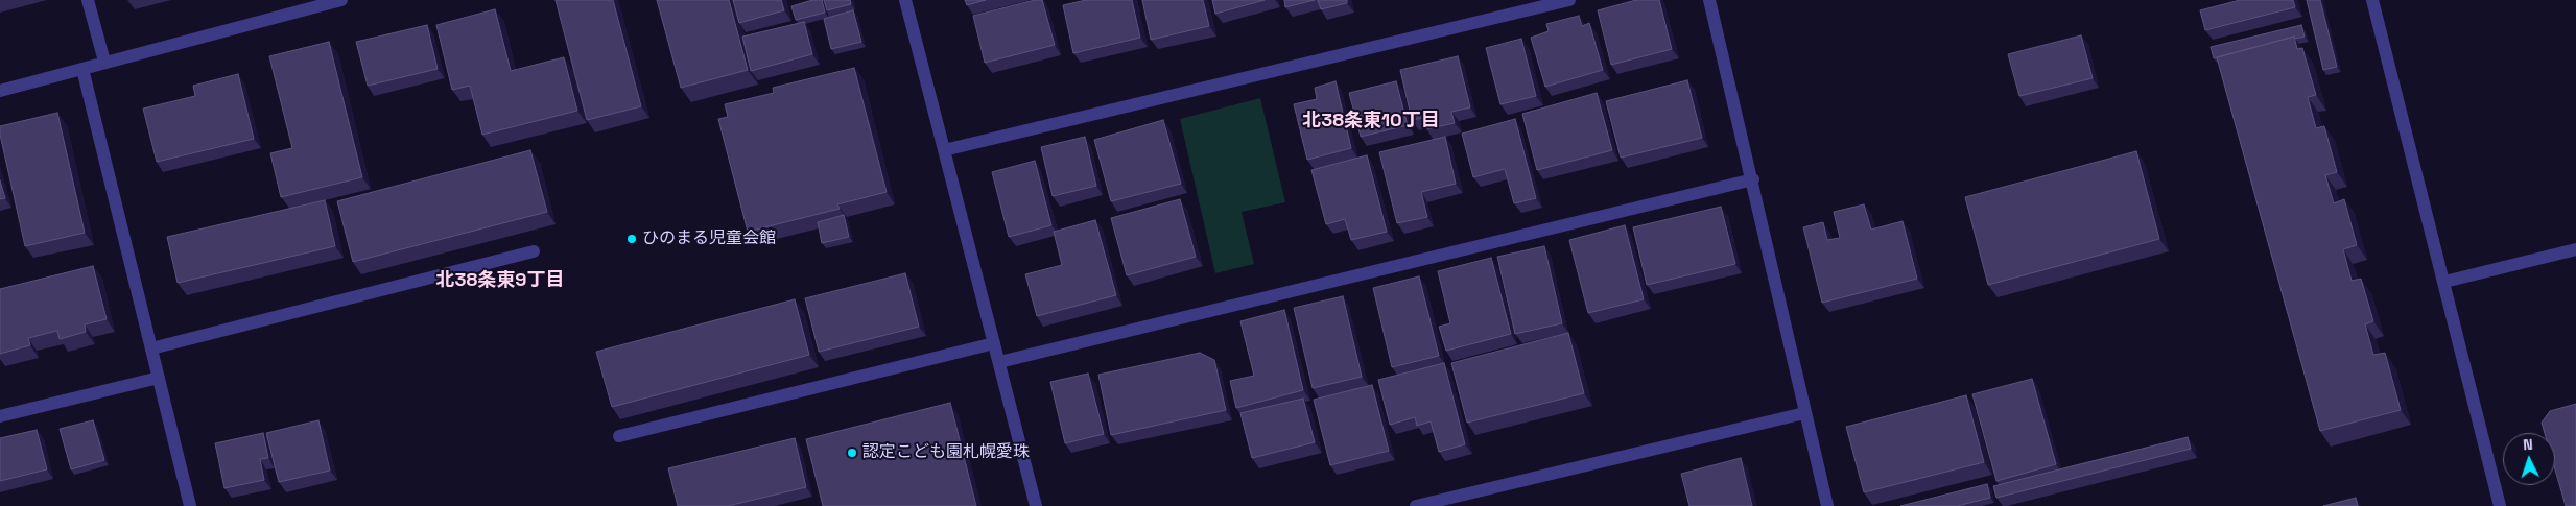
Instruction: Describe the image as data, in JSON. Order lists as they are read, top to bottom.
{
  "districts": ["北38条東10丁目", "北38条東9丁目"],
  "places": ["ひのまる児童会館", "認定こども園札幌愛珠"],
  "north": "top"
}
